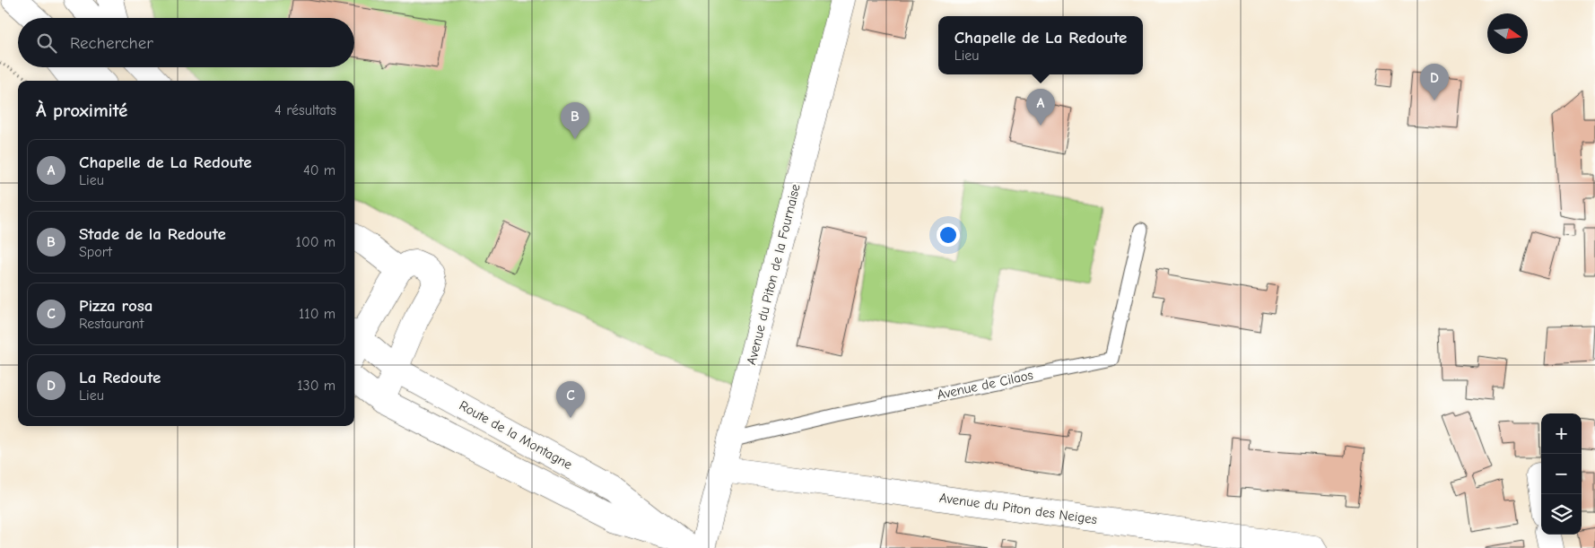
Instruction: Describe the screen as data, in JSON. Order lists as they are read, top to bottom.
{
  "streets": {
    "street": ["Avenue du Piton de la Fournaise", "Route de la Montagne", "Avenue du Piton des Neiges"],
    "lane": ["Avenue de Cilaos"]
  },
  "crossings": [
    ["Avenue du Piton de la Fournaise", "Avenue de Cilaos"],
    ["Avenue du Piton de la Fournaise", "Avenue du Piton des Neiges"]
  ],
  "north": "right",
  "page": {
    "popup": ["Chapelle de La Redoute", "Lieu"],
    "search": "Rechercher",
    "pins": [
      "D",
      "A",
      "B",
      "C"
    ],
    "heading": ["À proximité", "4 résultats"],
    "list": [
      {
        "mark": "A",
        "name": "Chapelle de La Redoute",
        "note": "Lieu",
        "value": "40 m"
      },
      {
        "mark": "B",
        "name": "Stade de la Redoute",
        "note": "Sport",
        "value": "100 m"
      },
      {
        "mark": "C",
        "name": "Pizza rosa",
        "note": "Restaurant",
        "value": "110 m"
      },
      {
        "mark": "D",
        "name": "La Redoute",
        "note": "Lieu",
        "value": "130 m"
      }
    ],
    "map_buttons": ["+", "−"]
  }
}
